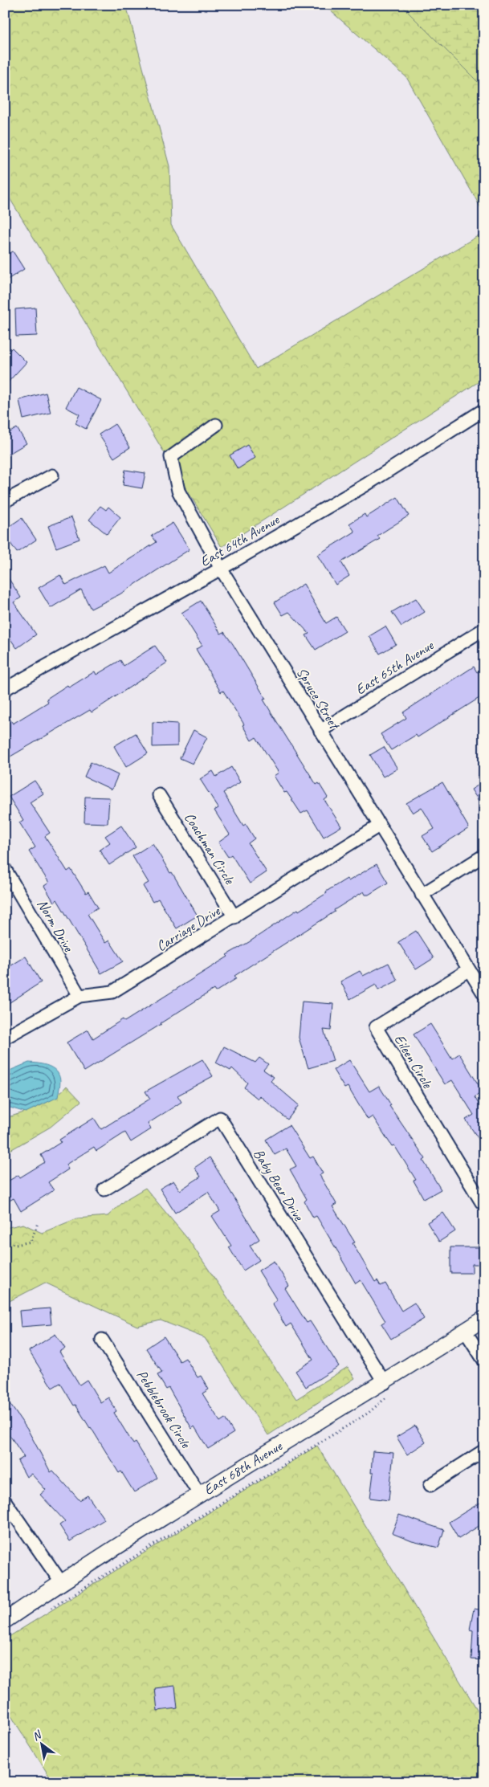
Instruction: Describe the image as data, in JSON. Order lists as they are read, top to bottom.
{
  "streets": {
    "street": [
      "East 64th Avenue",
      "East 65th Avenue",
      "Spruce Street",
      "Coachman Circle",
      "Norm Drive",
      "Carriage Drive",
      "Eileen Circle",
      "Baby Bear Drive",
      "Pebblebrook Circle",
      "East 68th Avenue"
    ]
  },
  "crossings": [
    ["East 64th Avenue", "Spruce Street"],
    ["East 65th Avenue", "Spruce Street"],
    ["Spruce Street", "Carriage Drive"],
    ["Spruce Street", "Eileen Circle"],
    ["Coachman Circle", "Carriage Drive"],
    ["Norm Drive", "Carriage Drive"],
    ["Baby Bear Drive", "East 68th Avenue"],
    ["Pebblebrook Circle", "East 68th Avenue"]
  ],
  "north": "top left"
}
